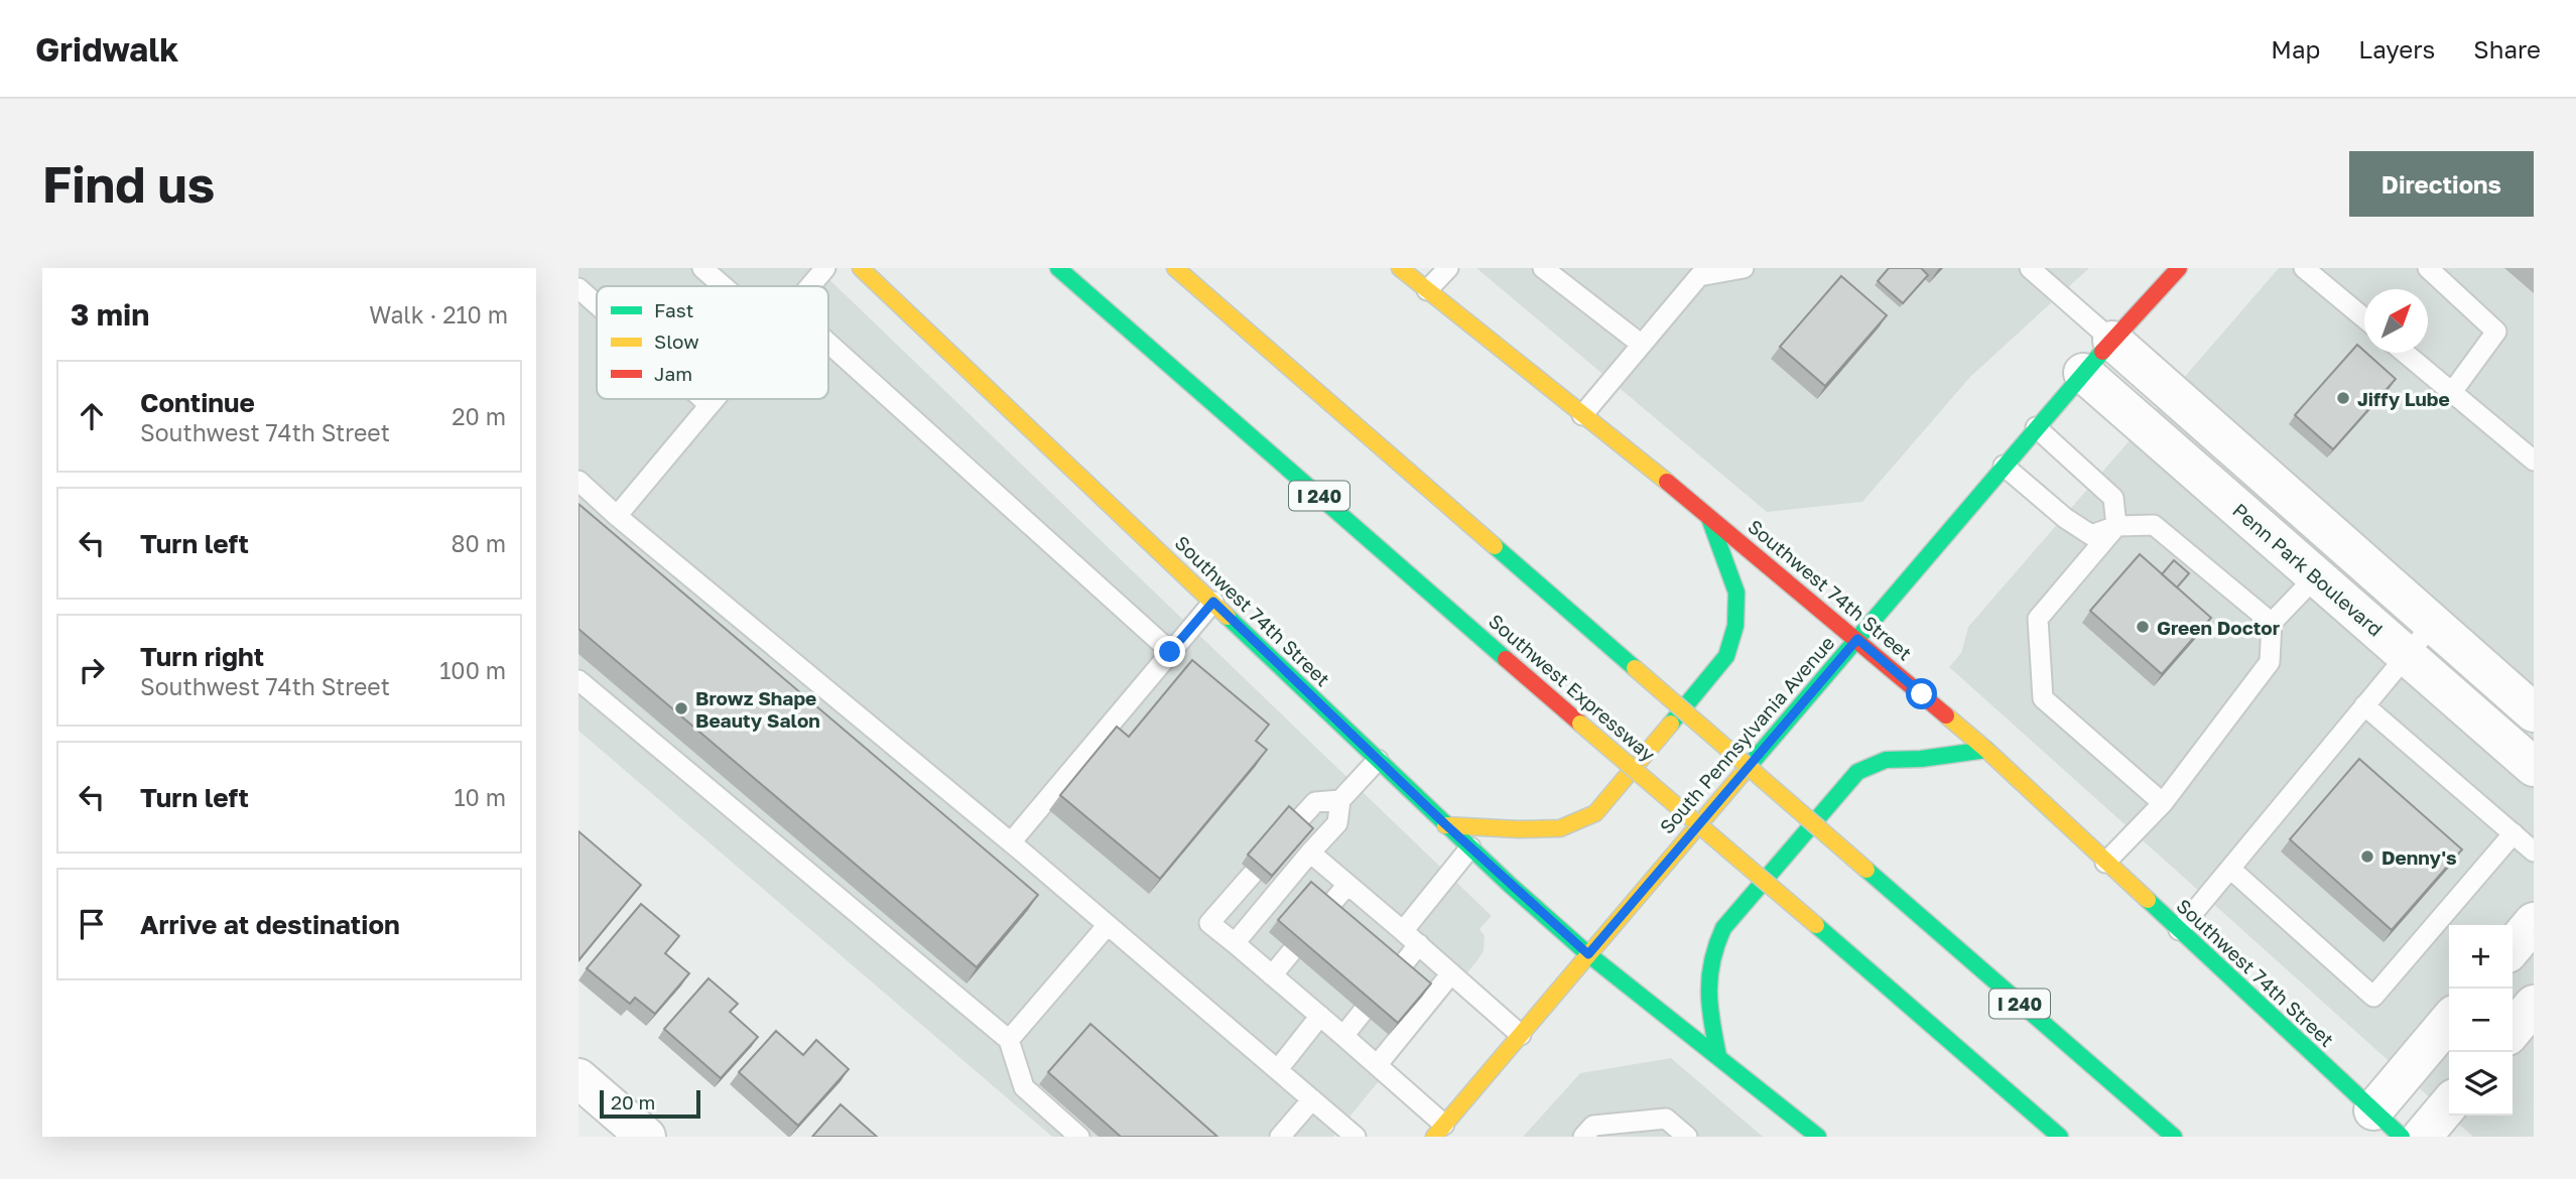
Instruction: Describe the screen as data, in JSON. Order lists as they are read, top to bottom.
{
  "streets": {
    "main road": [
      "I 240",
      "Southwest 74th Street",
      "Southwest Expressway",
      "South Pennsylvania Avenue"
    ],
    "street": ["Penn Park Boulevard"]
  },
  "crossings": [
    ["Penn Park Boulevard", "South Pennsylvania Avenue"],
    ["Southwest 74th Street", "South Pennsylvania Avenue"]
  ],
  "places": [
    "Jiffy Lube",
    "Green Doctor",
    "Browz Shape Beauty Salon",
    "Denny's"
  ],
  "legend": ["Fast", "Slow", "Jam"],
  "scale_bar": "20 m",
  "north": "top right",
  "page": {
    "header": "Gridwalk",
    "nav": ["Map", "Layers", "Share"],
    "buttons": "Directions",
    "title": "Find us",
    "heading": ["3 min", "Walk · 210 m"],
    "list": [
      ["Continue", "Southwest 74th Street", "20 m"],
      ["Turn left", "80 m"],
      ["Turn right", "Southwest 74th Street", "100 m"],
      ["Turn left", "10 m"],
      "Arrive at destination"
    ],
    "map_buttons": ["+", "−"],
    "scale": "20 m"
  }
}
